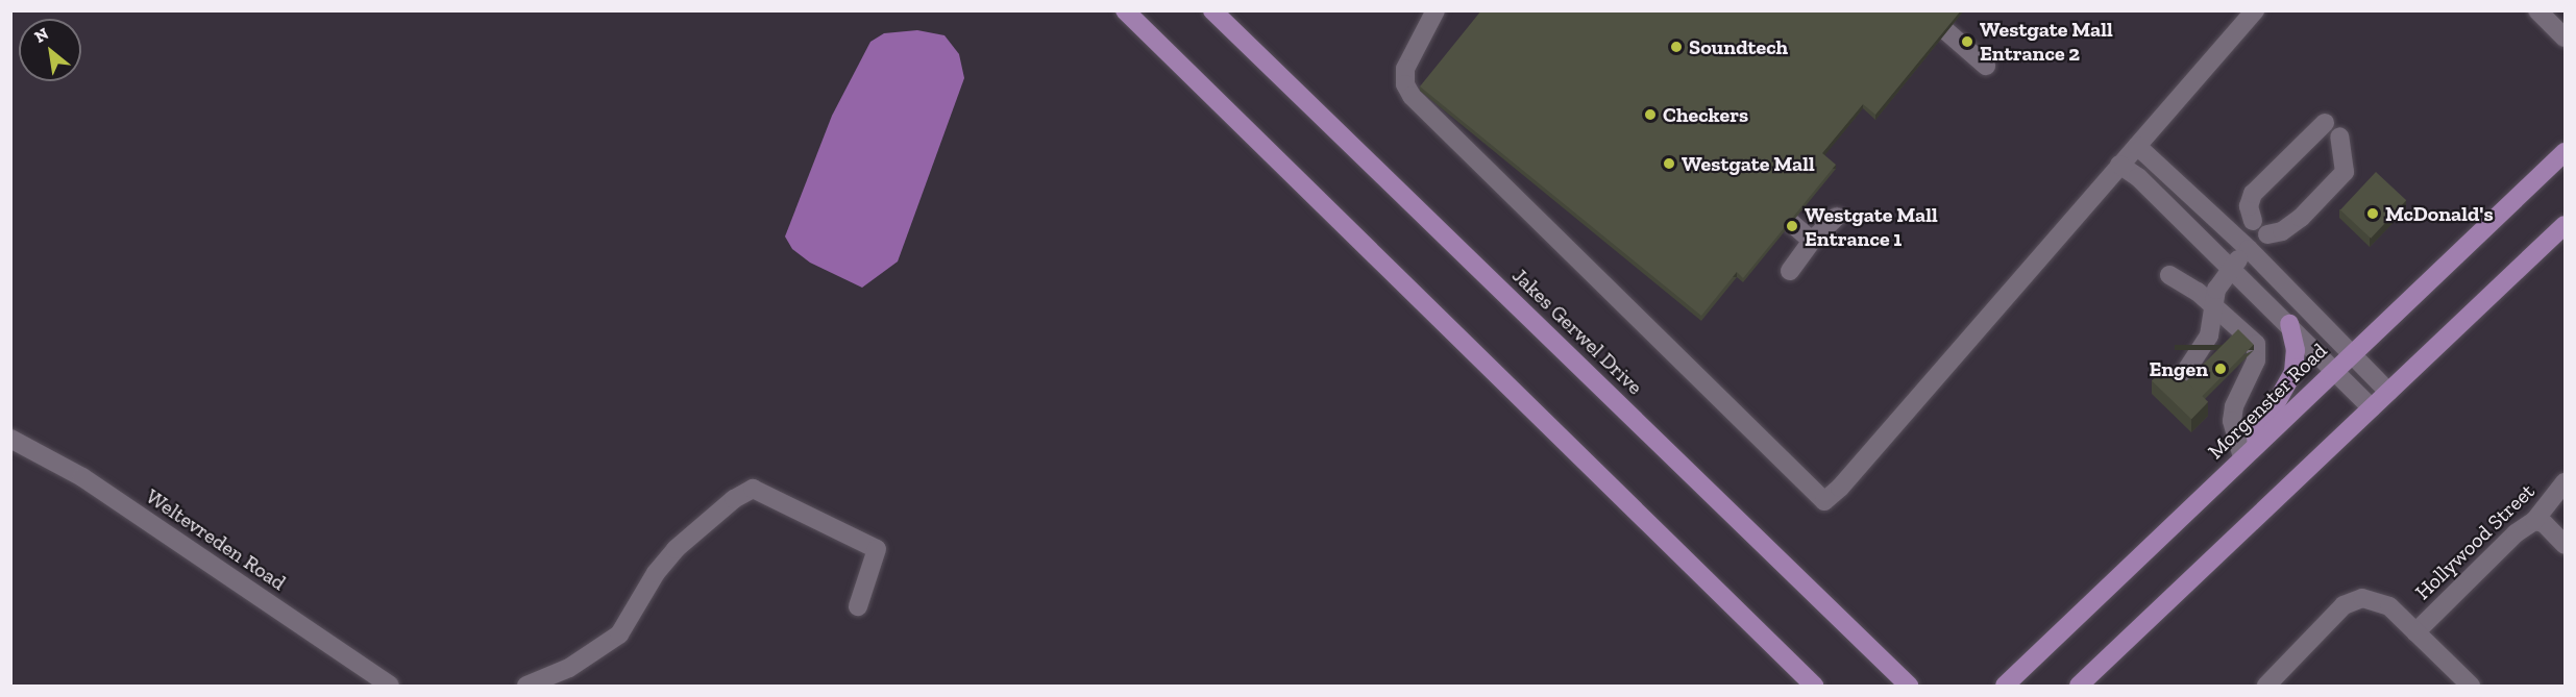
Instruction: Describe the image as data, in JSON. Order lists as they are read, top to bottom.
{
  "streets": {
    "main road": ["Jakes Gerwel Drive", "Morgenster Road"],
    "street": ["Weltevreden Road", "Hollywood Street"]
  },
  "places": [
    "Westgate Mall Entrance 2",
    "Soundtech",
    "Checkers",
    "Westgate Mall",
    "McDonald's",
    "Westgate Mall Entrance 1",
    "Engen"
  ],
  "north": "top left"
}
